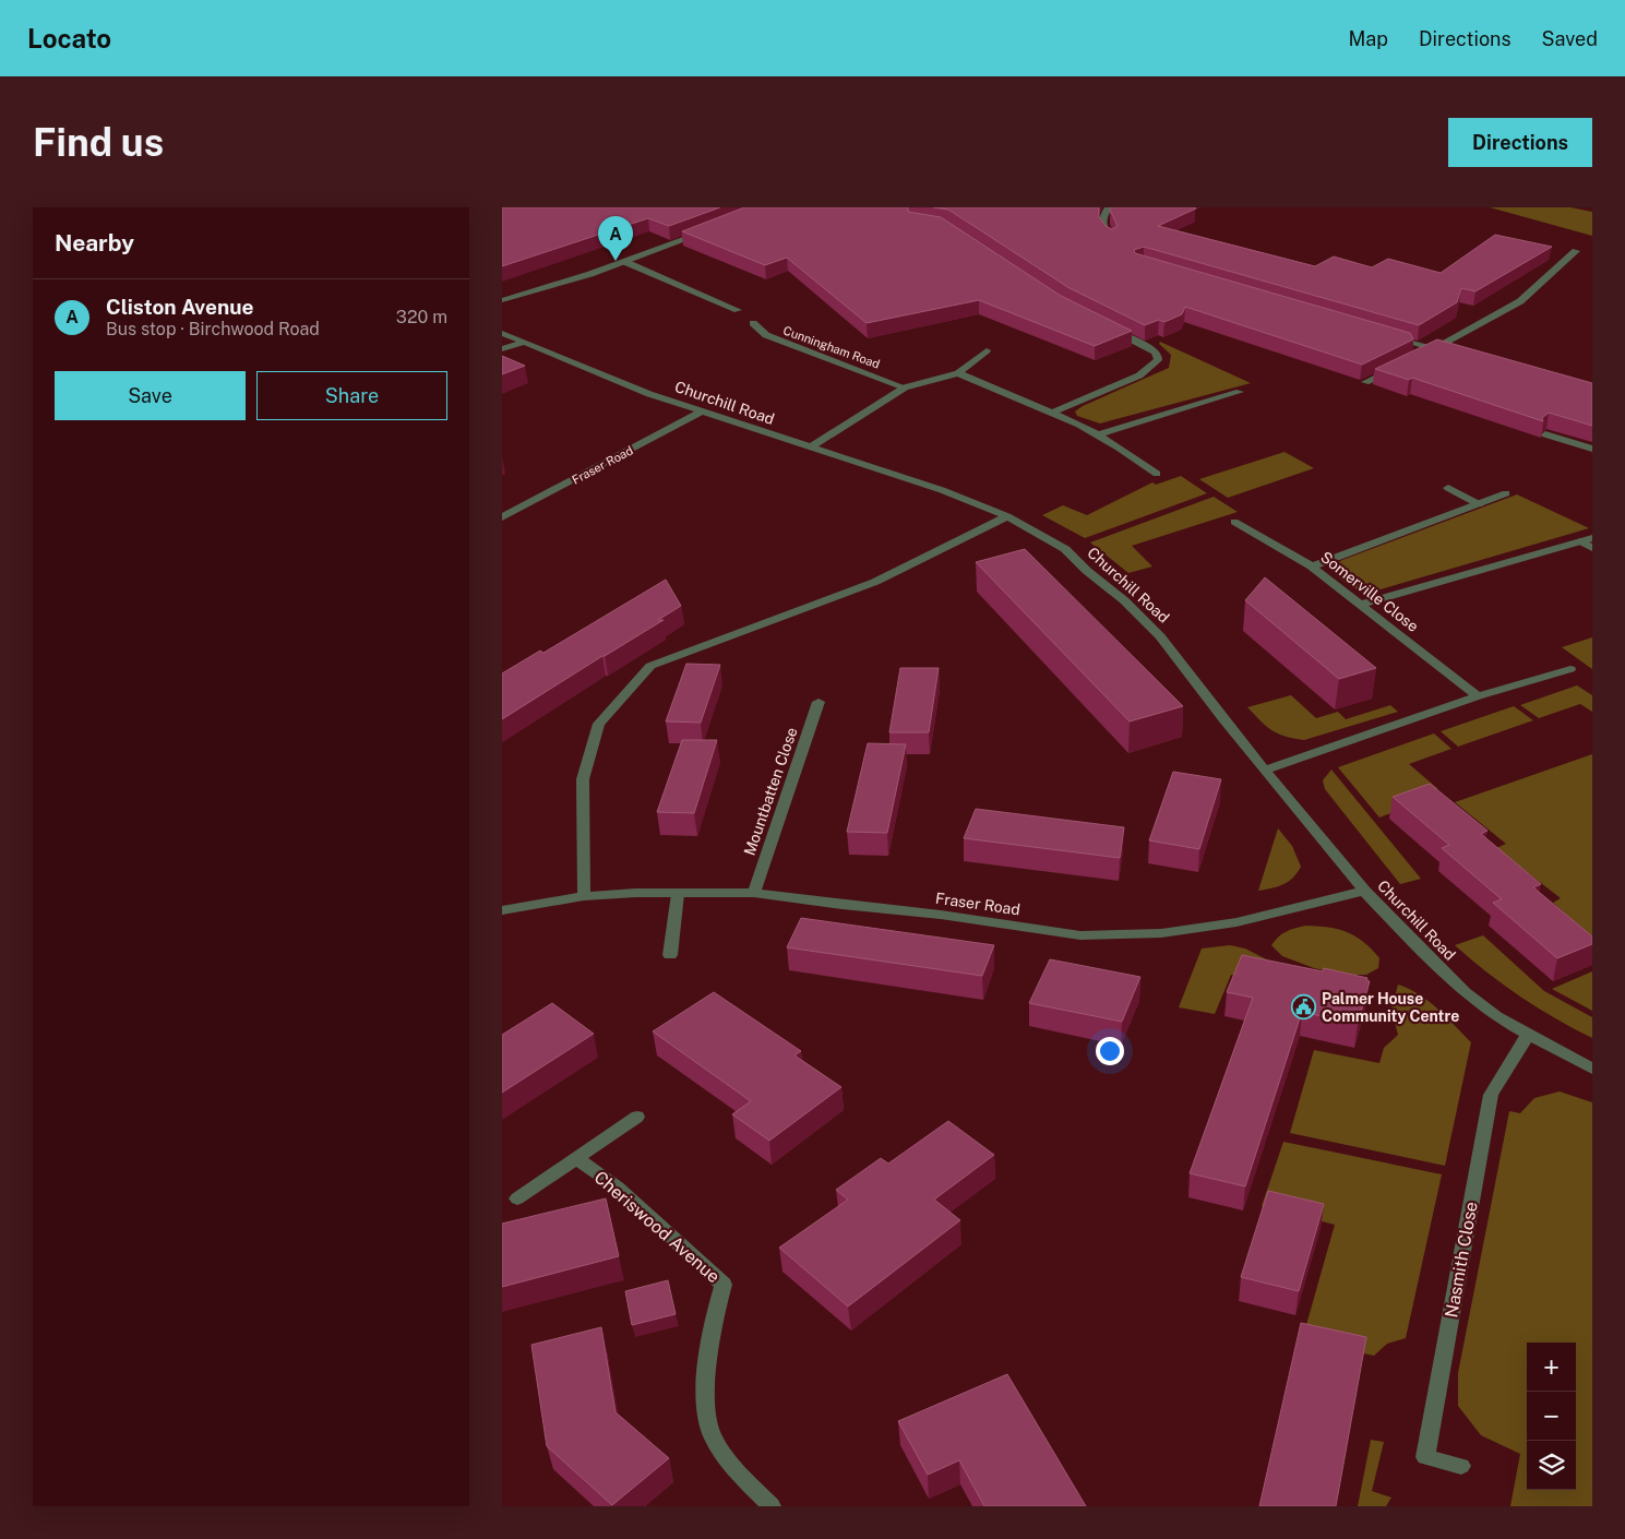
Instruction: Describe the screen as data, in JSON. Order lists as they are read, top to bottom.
{
  "streets": {
    "street": [
      "Cunningham Road",
      "Churchill Road",
      "Fraser Road",
      "Somerville Close",
      "Mountbatten Close",
      "Cheriswood Avenue",
      "Nasmith Close"
    ]
  },
  "crossings": [
    ["Churchill Road", "Fraser Road"],
    ["Churchill Road", "Nasmith Close"],
    ["Fraser Road", "Mountbatten Close"]
  ],
  "places": {
    "public building": ["Palmer House Community Centre"]
  },
  "page": {
    "header": "Locato",
    "nav": ["Map", "Directions", "Saved"],
    "buttons": [
      "Directions",
      ["Save", "Share"]
    ],
    "title": "Find us",
    "heading": "Nearby",
    "pins": "A",
    "list": [
      {
        "mark": "A",
        "name": "Cliston Avenue",
        "note": "Bus stop · Birchwood Road",
        "value": "320 m"
      }
    ],
    "map_buttons": ["+", "−"]
  }
}
